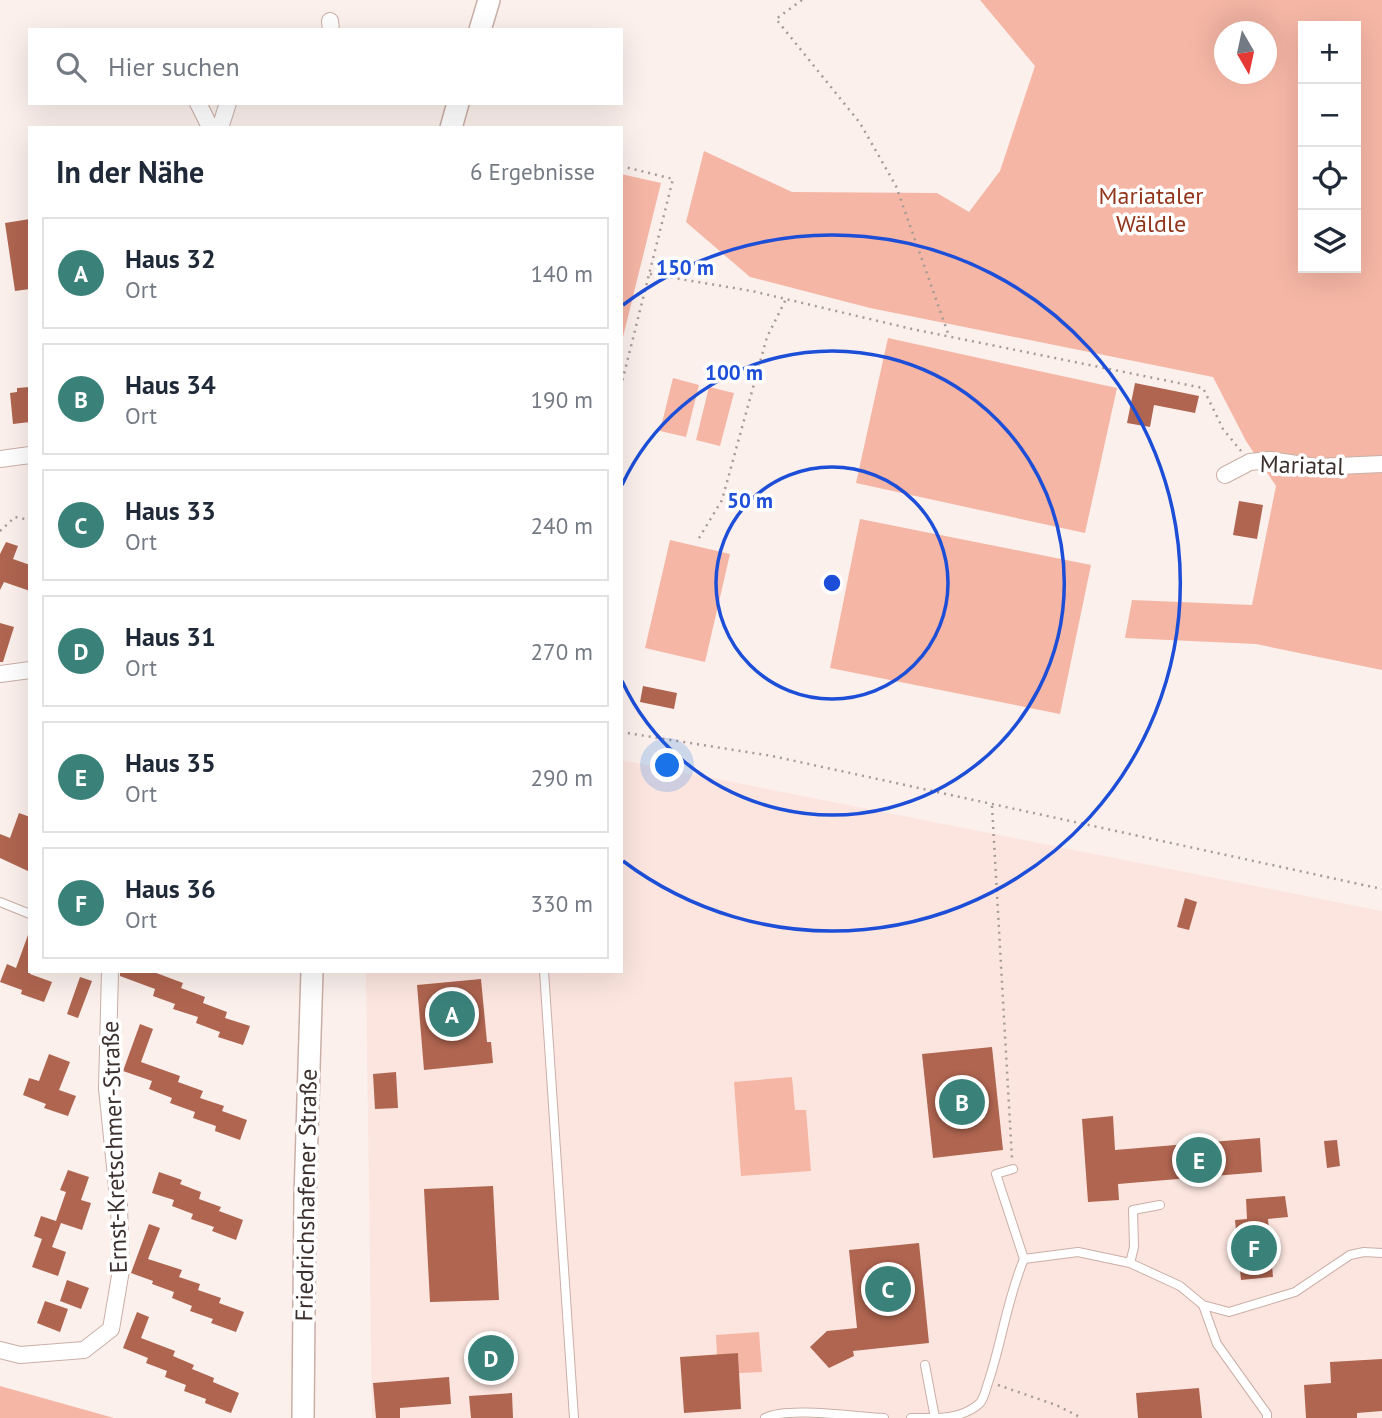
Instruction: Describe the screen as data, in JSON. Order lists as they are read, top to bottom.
{
  "streets": {
    "main road": ["Friedrichshafener Straße"],
    "street": ["Mariatal", "Ernst-Kretschmer-Straße"]
  },
  "parks": ["Mariataler Wäldle"],
  "north": "bottom",
  "page": {
    "map_buttons": ["+", "−"],
    "search": "Hier suchen",
    "heading": ["In der Nähe", "6 Ergebnisse"],
    "list": [
      {
        "mark": "A",
        "name": "Haus 32",
        "note": "Ort",
        "value": "140 m"
      },
      {
        "mark": "B",
        "name": "Haus 34",
        "note": "Ort",
        "value": "190 m"
      },
      {
        "mark": "C",
        "name": "Haus 33",
        "note": "Ort",
        "value": "240 m"
      },
      {
        "mark": "D",
        "name": "Haus 31",
        "note": "Ort",
        "value": "270 m"
      },
      {
        "mark": "E",
        "name": "Haus 35",
        "note": "Ort",
        "value": "290 m"
      },
      {
        "mark": "F",
        "name": "Haus 36",
        "note": "Ort",
        "value": "330 m"
      }
    ],
    "pins": [
      "A",
      "B",
      "E",
      "F",
      "C",
      "D"
    ]
  },
  "rings": ["150 m", "100 m", "50 m"]
}
